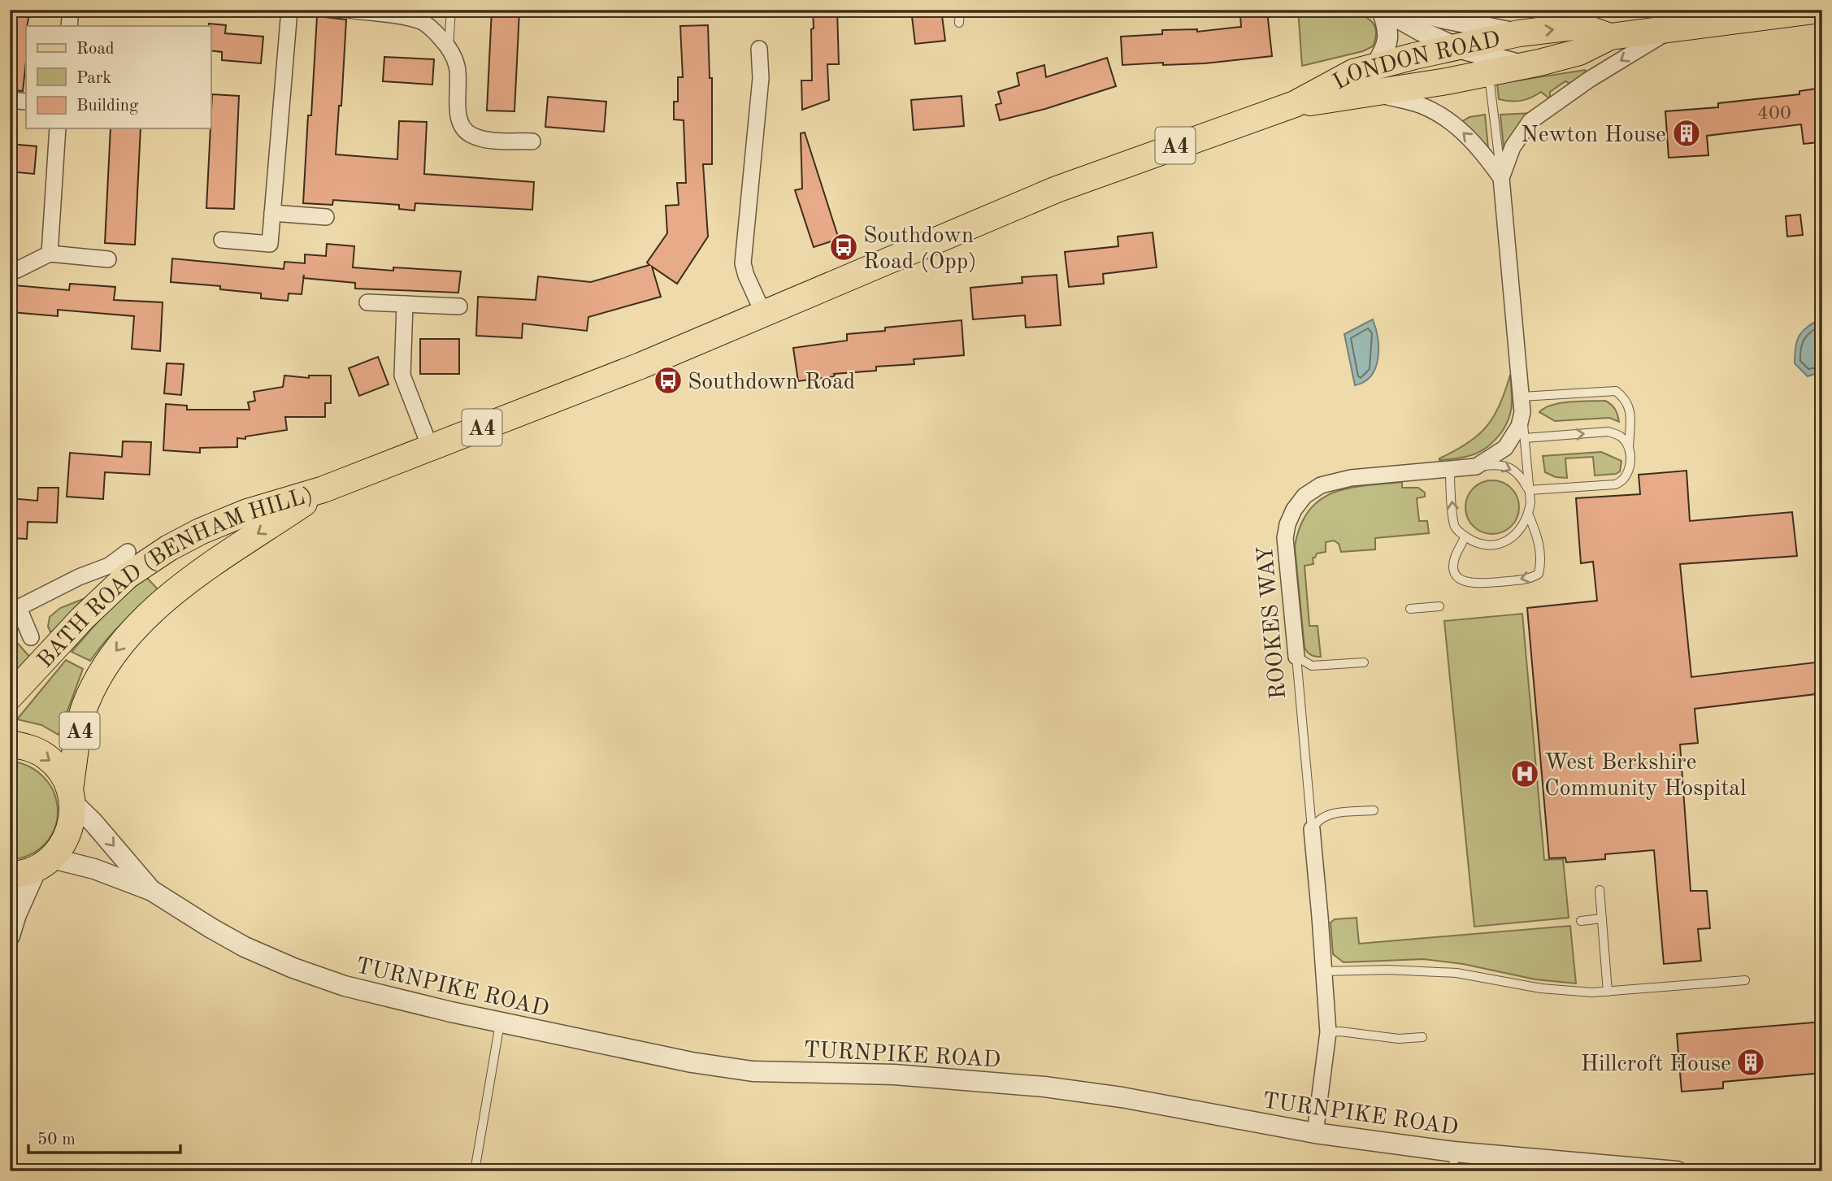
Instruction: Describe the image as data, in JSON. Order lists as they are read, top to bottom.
{
  "streets": {
    "main road": ["LONDON ROAD", "A4", "BATH ROAD (BENHAM HILL)"],
    "street": ["ROOKES WAY", "TURNPIKE ROAD"]
  },
  "crossings": [
    ["LONDON ROAD", "BATH ROAD (BENHAM HILL)"],
    ["LONDON ROAD", "ROOKES WAY"],
    ["A4", "BATH ROAD (BENHAM HILL)"],
    ["A4", "TURNPIKE ROAD"],
    ["BATH ROAD (BENHAM HILL)", "TURNPIKE ROAD"],
    ["ROOKES WAY", "TURNPIKE ROAD"]
  ],
  "places": {
    "building": ["Newton House", "Hillcroft House"],
    "bus stop": ["Southdown Road (Opp)", "Southdown Road"],
    "hospital": ["West Berkshire Community Hospital"]
  },
  "house_numbers": ["400"],
  "legend": ["Road", "Park", "Building"],
  "scale_bar": "50 m"
}
